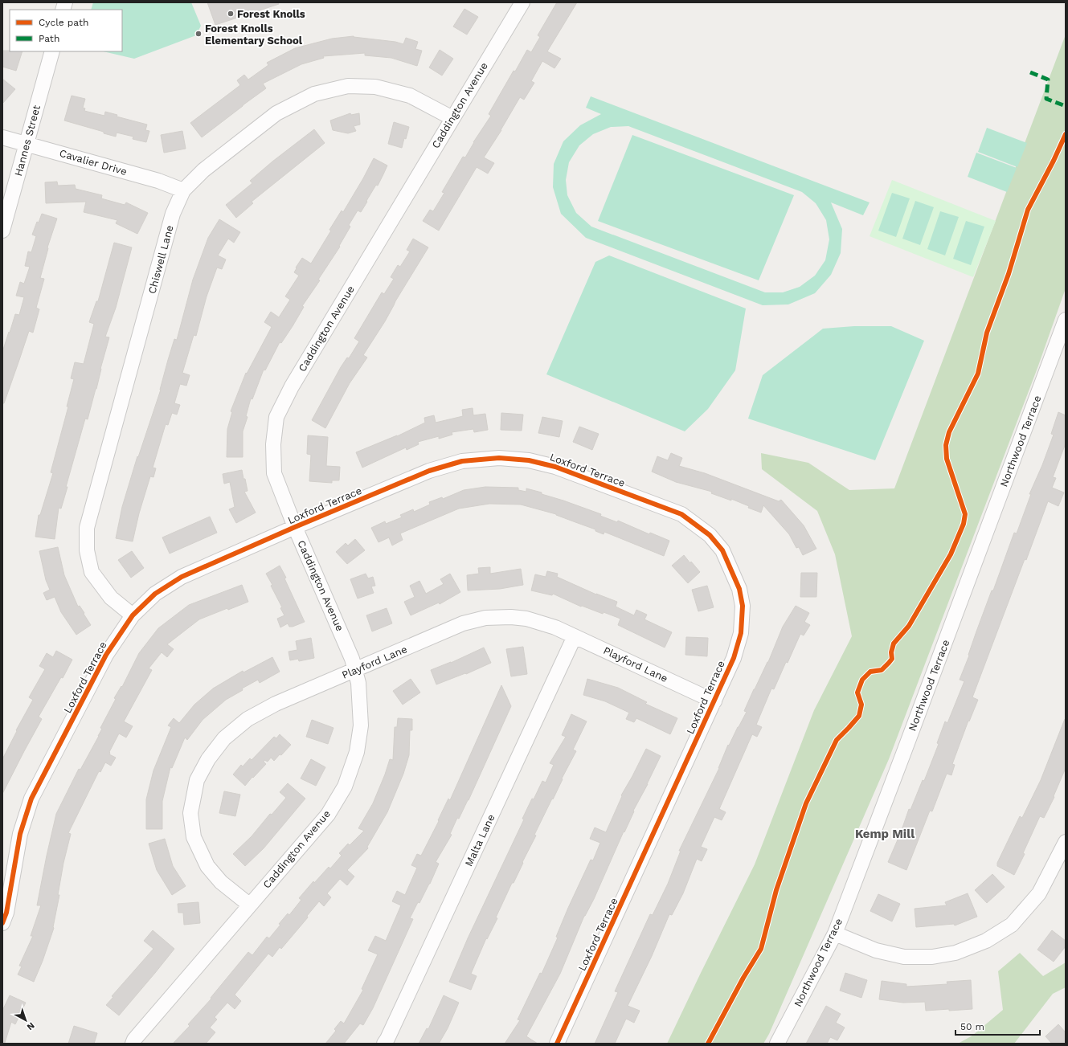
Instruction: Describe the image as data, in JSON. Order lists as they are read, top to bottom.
{
  "streets": {
    "street": [
      "Caddington Avenue",
      "Hannes Street",
      "Cavalier Drive",
      "Chiswell Lane",
      "Northwood Terrace",
      "Loxford Terrace",
      "Playford Lane",
      "Malta Lane"
    ]
  },
  "crossings": [
    ["Caddington Avenue", "Chiswell Lane"],
    ["Caddington Avenue", "Loxford Terrace"],
    ["Caddington Avenue", "Playford Lane"],
    ["Hannes Street", "Cavalier Drive"],
    ["Cavalier Drive", "Chiswell Lane"],
    ["Chiswell Lane", "Loxford Terrace"],
    ["Loxford Terrace", "Playford Lane"],
    ["Playford Lane", "Malta Lane"]
  ],
  "districts": ["Kemp Mill"],
  "places": ["Forest Knolls", "Forest Knolls Elementary School"],
  "legend": ["Cycle path", "Path"],
  "scale_bar": "50 m",
  "north": "bottom right"
}
